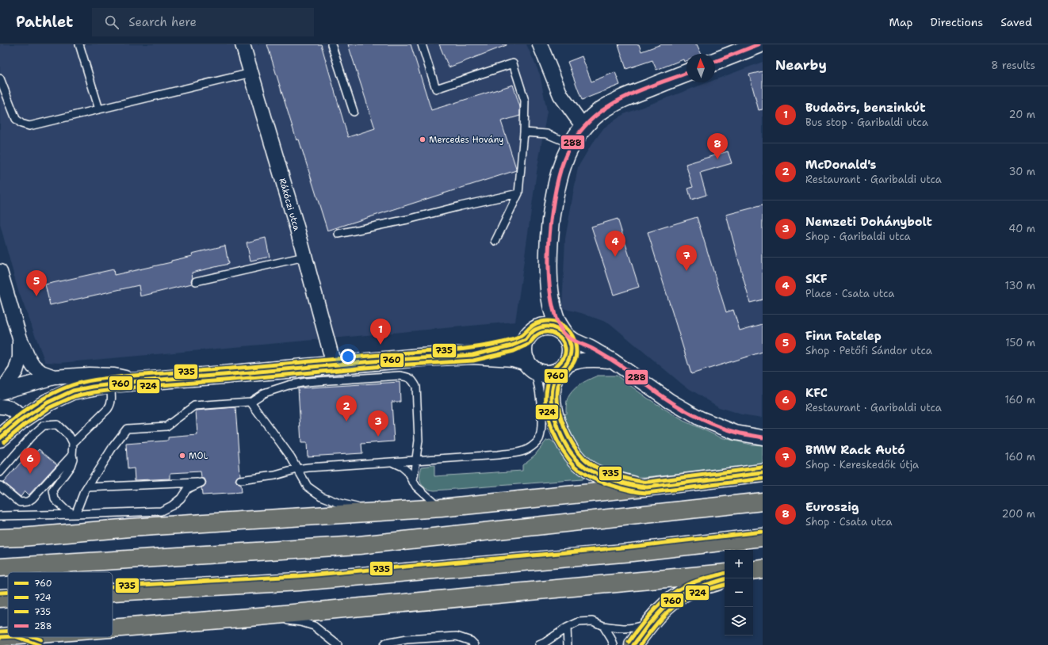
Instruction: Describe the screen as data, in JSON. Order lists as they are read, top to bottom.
{
  "streets": {
    "street": ["Rákóczi utca"]
  },
  "places": ["Mercedes Hovány", "MOL"],
  "lines": [
    "transit line 288",
    "transit line 735",
    "transit line 760",
    "transit line 724"
  ],
  "legend": [
    "760",
    "724",
    "735",
    "288"
  ],
  "north": "top",
  "page": {
    "header": "Pathlet",
    "search": "Search here",
    "nav": ["Map", "Directions", "Saved"],
    "heading": ["Nearby", "8 results"],
    "list": [
      {
        "mark": "1",
        "name": "Budaörs, benzinkút",
        "note": "Bus stop · Garibaldi utca",
        "value": "20 m"
      },
      {
        "mark": "2",
        "name": "McDonald's",
        "note": "Restaurant · Garibaldi utca",
        "value": "30 m"
      },
      {
        "mark": "3",
        "name": "Nemzeti Dohánybolt",
        "note": "Shop · Garibaldi utca",
        "value": "40 m"
      },
      {
        "mark": "4",
        "name": "SKF",
        "note": "Place · Csata utca",
        "value": "130 m"
      },
      {
        "mark": "5",
        "name": "Finn Fatelep",
        "note": "Shop · Petőfi Sándor utca",
        "value": "150 m"
      },
      {
        "mark": "6",
        "name": "KFC",
        "note": "Restaurant · Garibaldi utca",
        "value": "160 m"
      },
      {
        "mark": "7",
        "name": "BMW Rack Autó",
        "note": "Shop · Kereskedők útja",
        "value": "160 m"
      },
      {
        "mark": "8",
        "name": "Euroszig",
        "note": "Shop · Csata utca",
        "value": "200 m"
      }
    ],
    "pins": [
      "8",
      "4",
      "7",
      "5",
      "1",
      "2",
      "3",
      "6"
    ],
    "map_buttons": ["+", "−"]
  }
}
